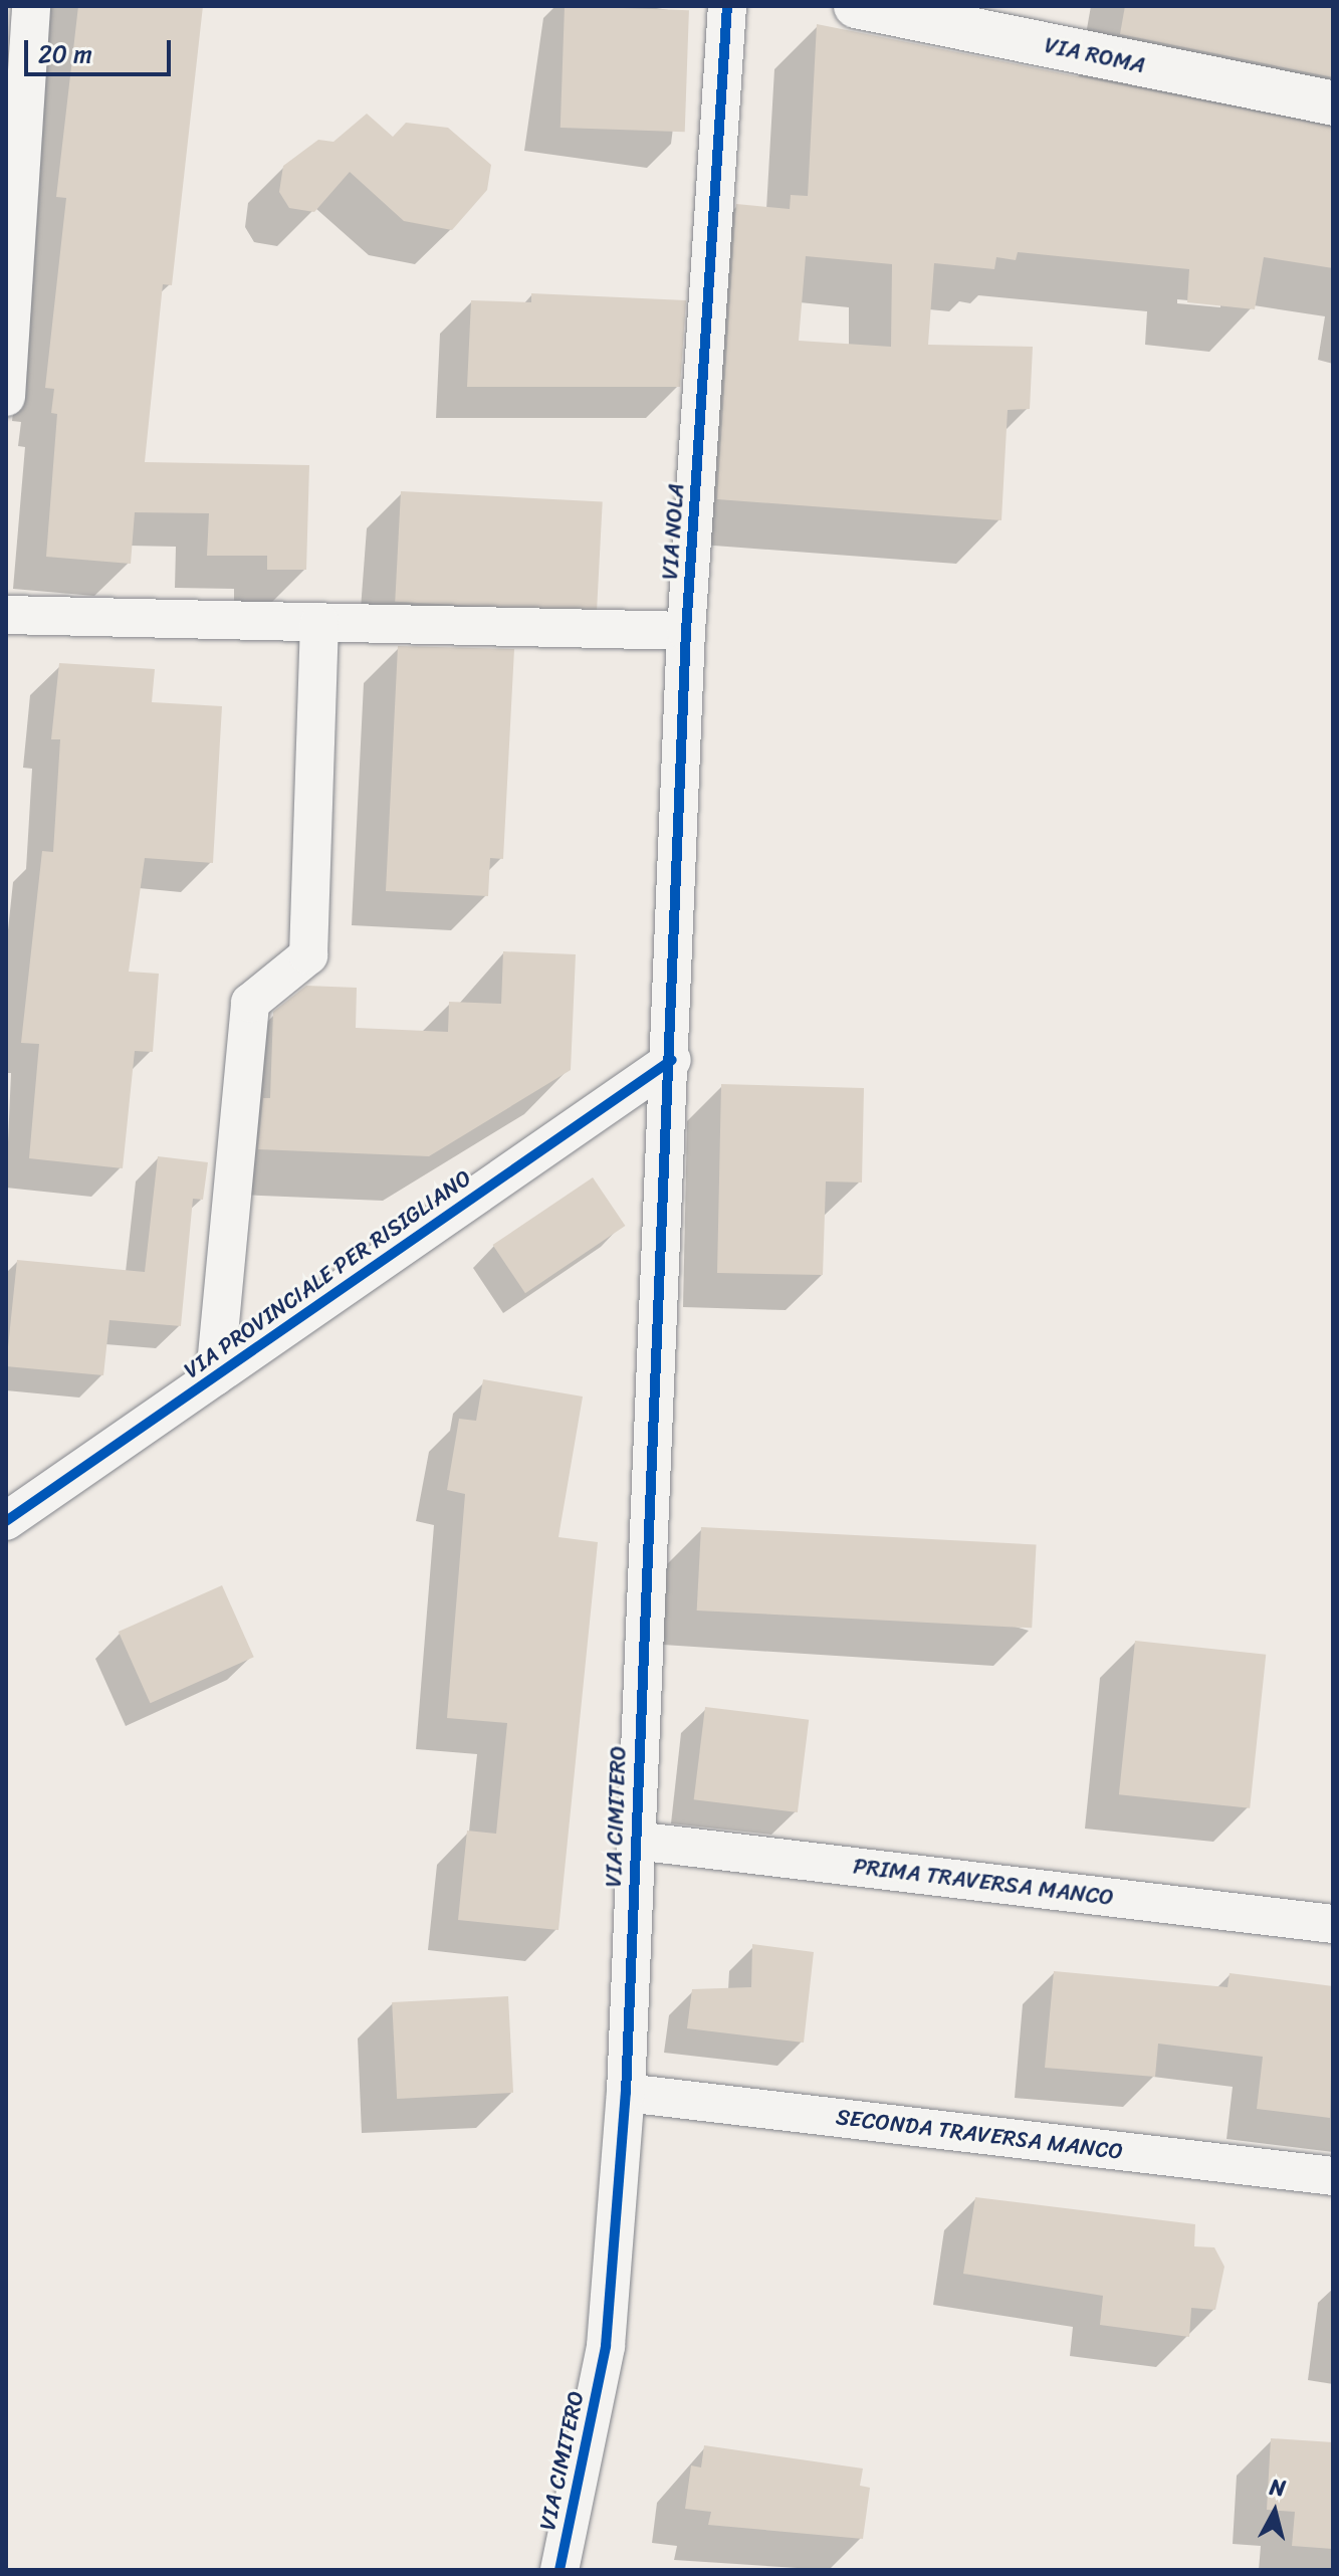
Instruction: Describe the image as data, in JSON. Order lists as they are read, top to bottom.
{
  "streets": {
    "street": [
      "VIA ROMA",
      "VIA NOLA",
      "VIA PROVINCIALE PER RISIGLIANO",
      "VIA CIMITERO",
      "PRIMA TRAVERSA MANCO",
      "SECONDA TRAVERSA MANCO"
    ]
  },
  "crossings": [
    ["VIA NOLA", "VIA PROVINCIALE PER RISIGLIANO"],
    ["VIA NOLA", "VIA CIMITERO"],
    ["VIA PROVINCIALE PER RISIGLIANO", "VIA CIMITERO"],
    ["VIA CIMITERO", "PRIMA TRAVERSA MANCO"],
    ["VIA CIMITERO", "SECONDA TRAVERSA MANCO"]
  ],
  "scale_bar": "20 m",
  "north": "top"
}
